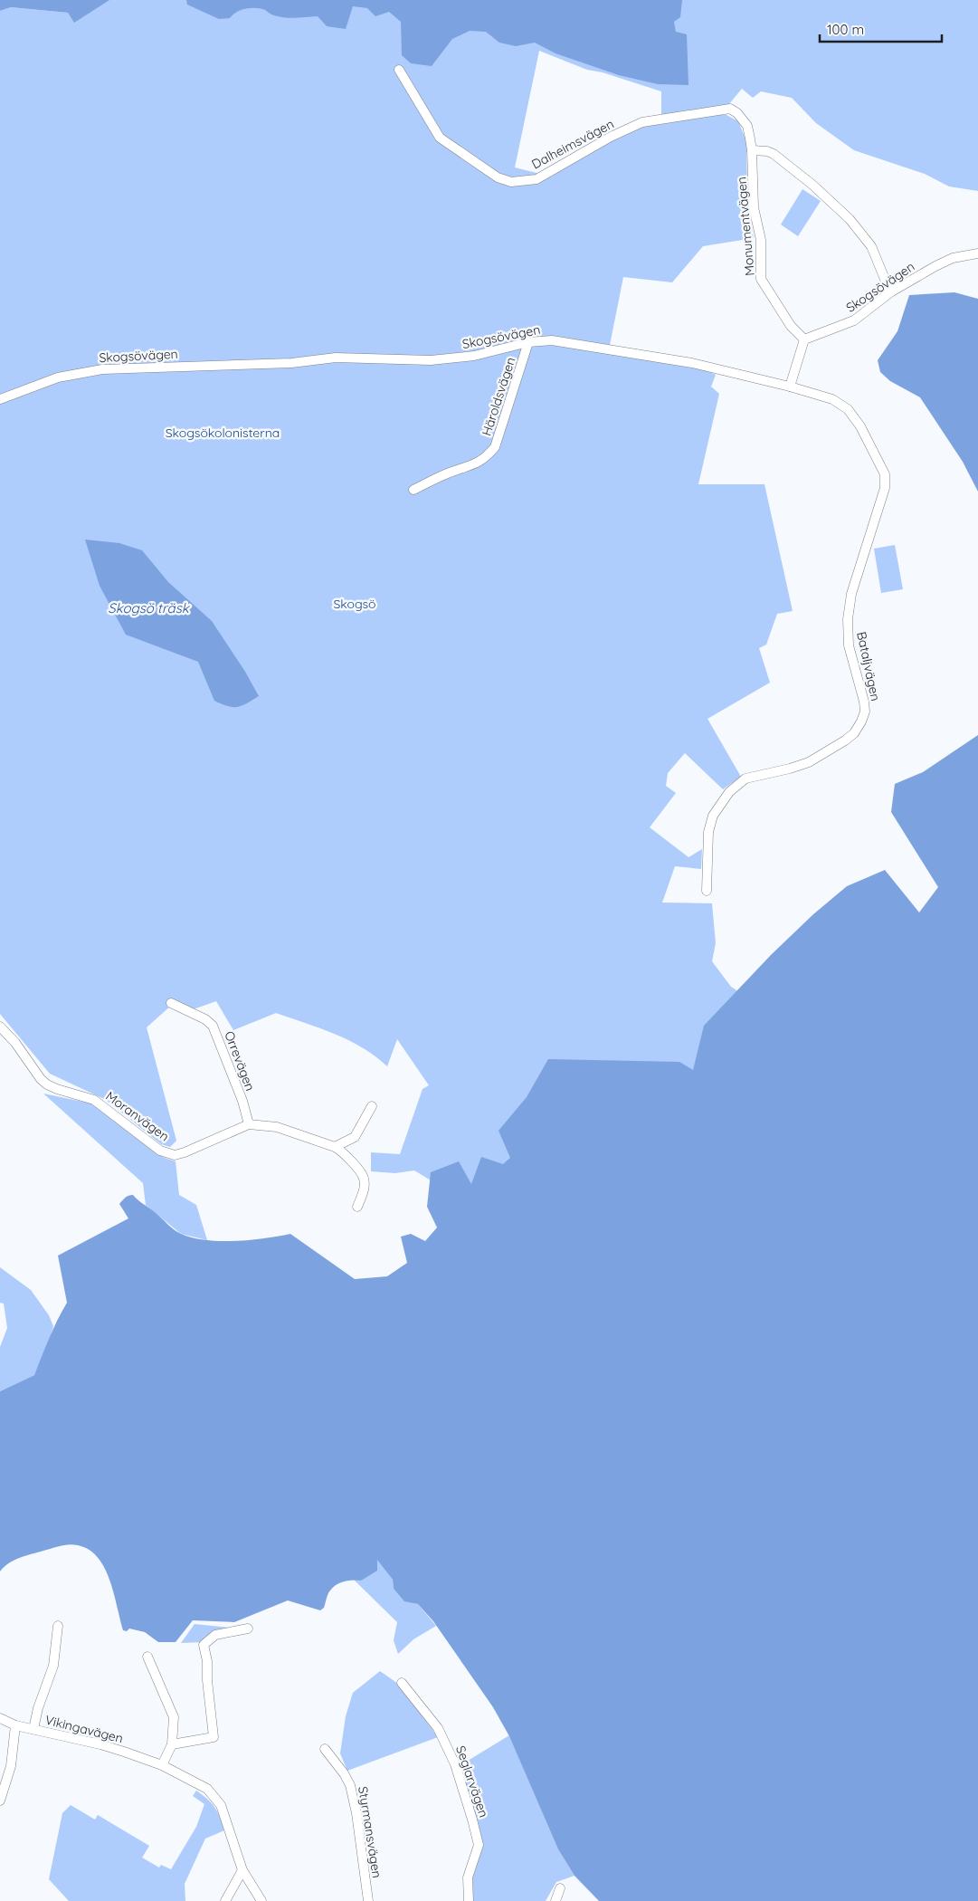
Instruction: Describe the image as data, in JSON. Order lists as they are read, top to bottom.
{
  "streets": {
    "street": [
      "Dalheimsvägen",
      "Monumentvägen",
      "Skogsövägen",
      "Häroldsvägen",
      "Bataljvägen",
      "Orrevägen",
      "Moranvägen",
      "Vikingavägen",
      "Seglarvägen",
      "Styrmansvägen"
    ]
  },
  "crossings": [
    ["Dalheimsvägen", "Monumentvägen"],
    ["Monumentvägen", "Skogsövägen"],
    ["Skogsövägen", "Häroldsvägen"],
    ["Skogsövägen", "Bataljvägen"],
    ["Orrevägen", "Moranvägen"]
  ],
  "water": ["Skogsö träsk"],
  "parks": ["Skogsökolonisterna", "Skogsö"],
  "scale_bar": "100 m"
}
